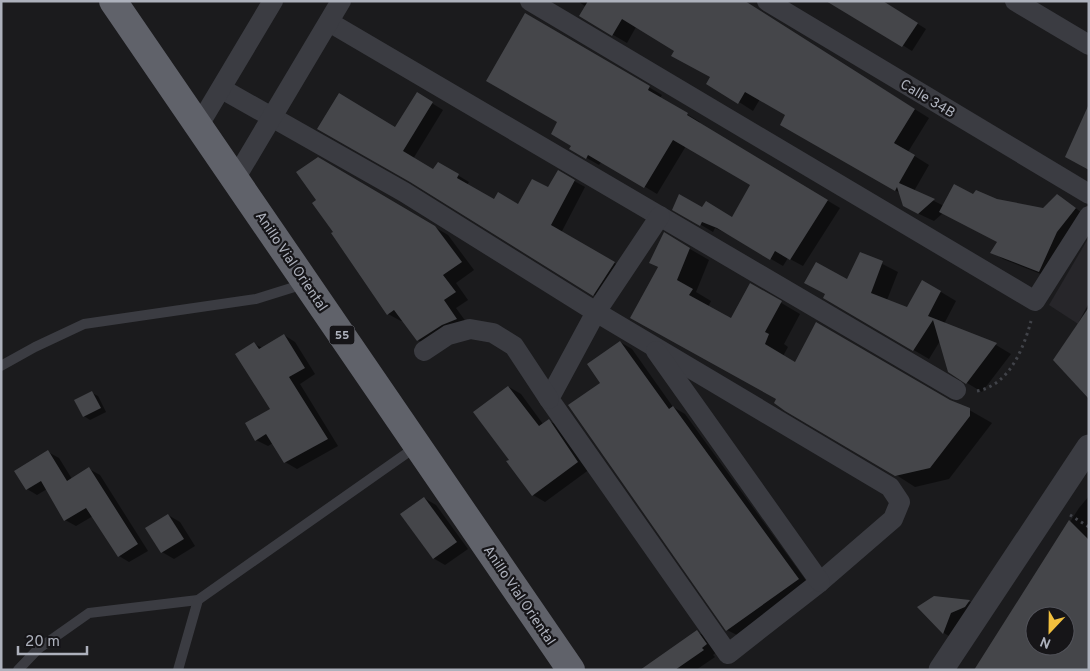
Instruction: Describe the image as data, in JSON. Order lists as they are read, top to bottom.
{
  "streets": {
    "highway": ["Anillo Vial Oriental", "55"],
    "street": ["Calle 34B"]
  },
  "scale_bar": "20 m",
  "north": "bottom"
}
